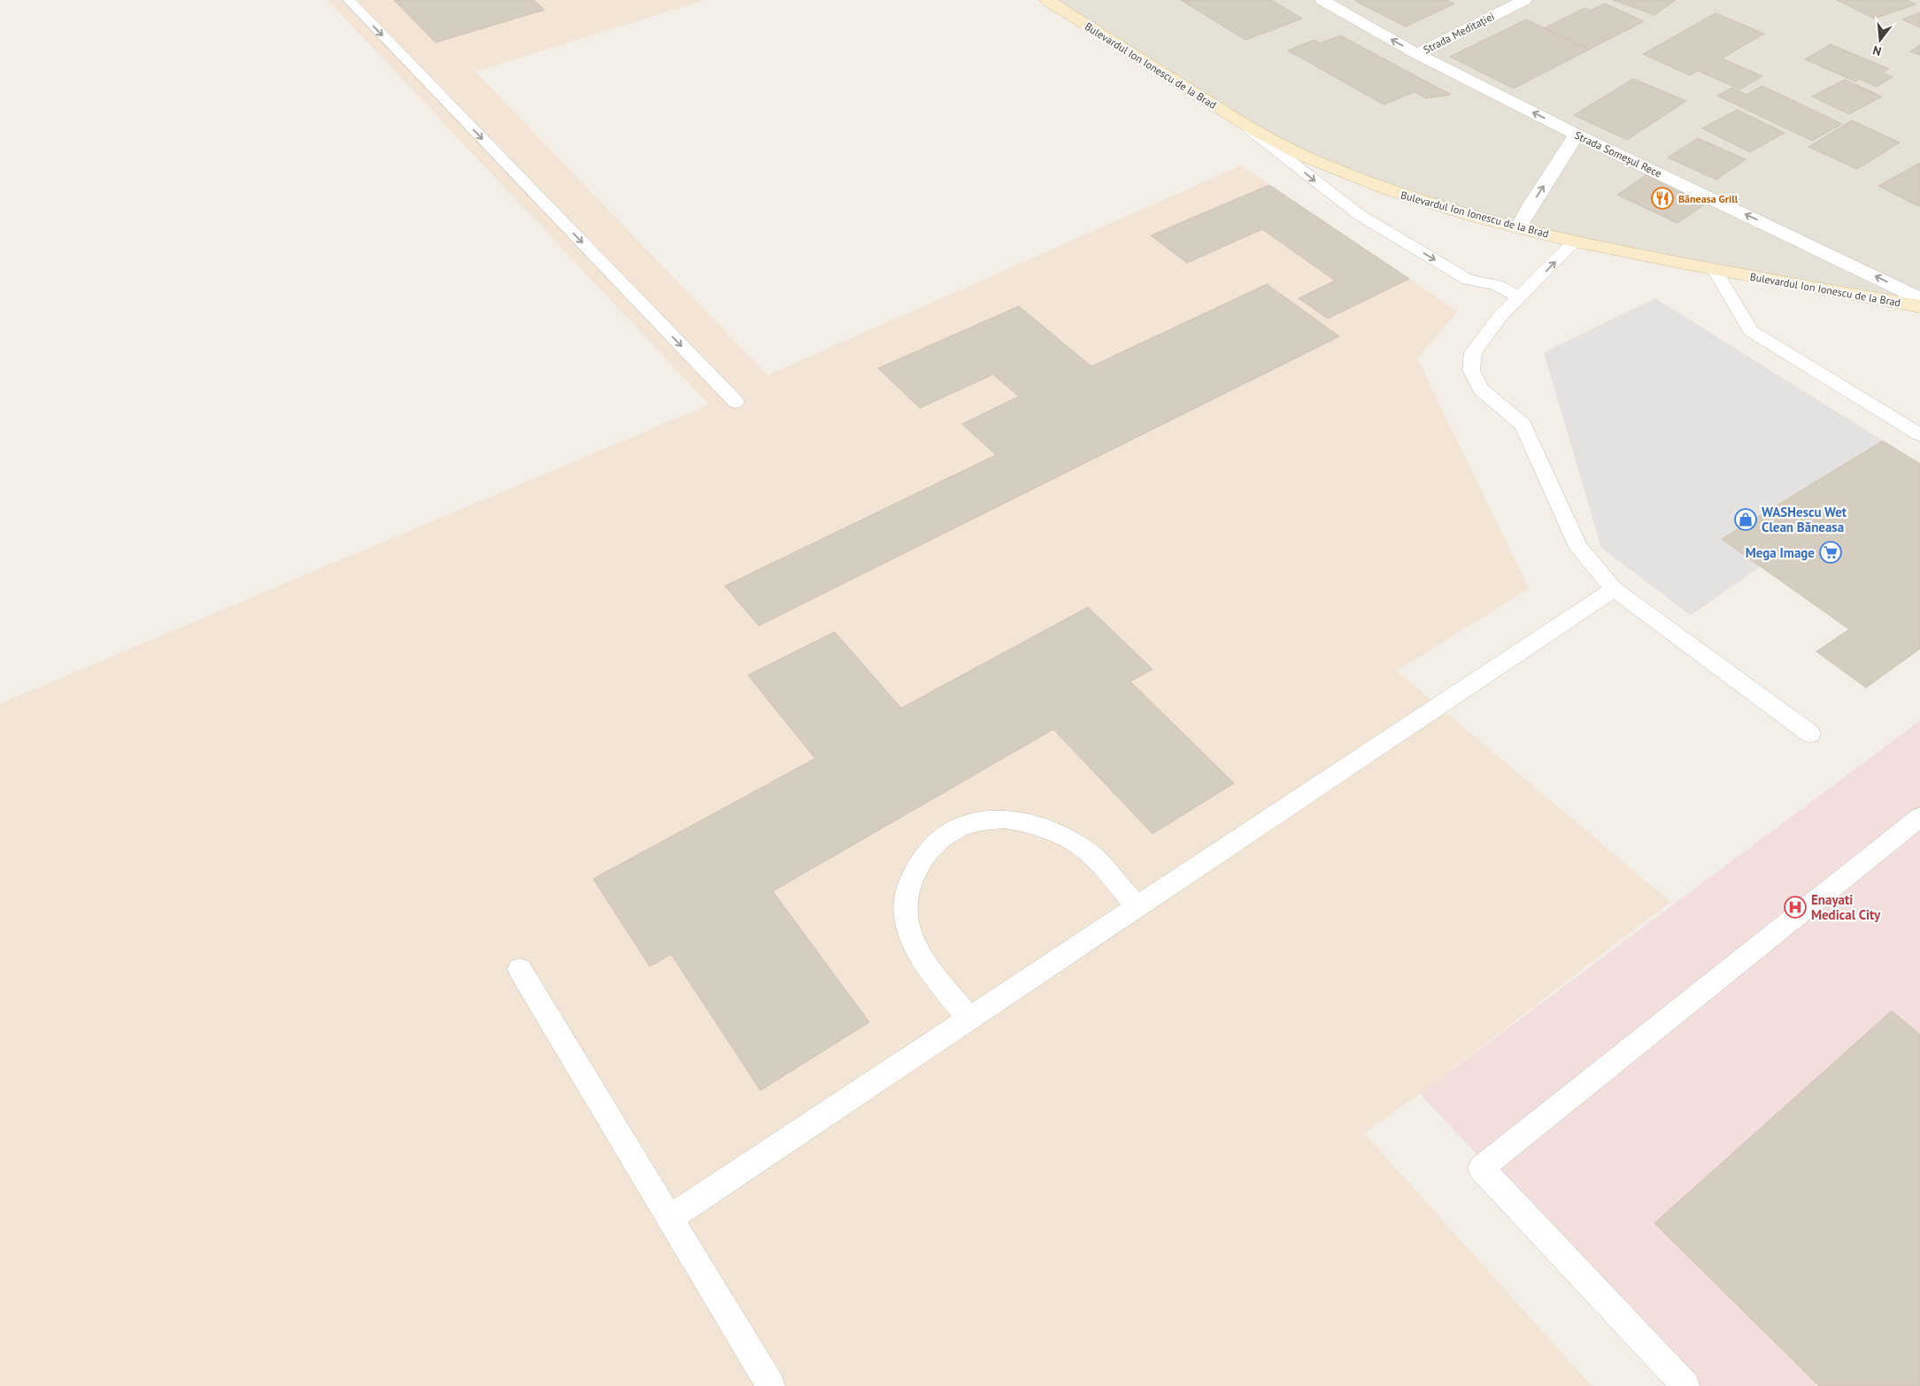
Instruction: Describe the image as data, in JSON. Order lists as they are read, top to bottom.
{
  "streets": {
    "main road": ["Bulevardul Ion Ionescu de la Brad"],
    "street": ["Strada Meditației", "Strada Someșul Rece"]
  },
  "crossings": [
    ["Strada Meditației", "Strada Someșul Rece"]
  ],
  "one_way": ["Strada Someșul Rece"],
  "places": {
    "restaurant": ["Băneasa Grill"],
    "shop": ["WASHescu Wet Clean Băneasa"],
    "supermarket": ["Mega Image"],
    "hospital": ["Enayati Medical City"]
  },
  "north": "bottom"
}
